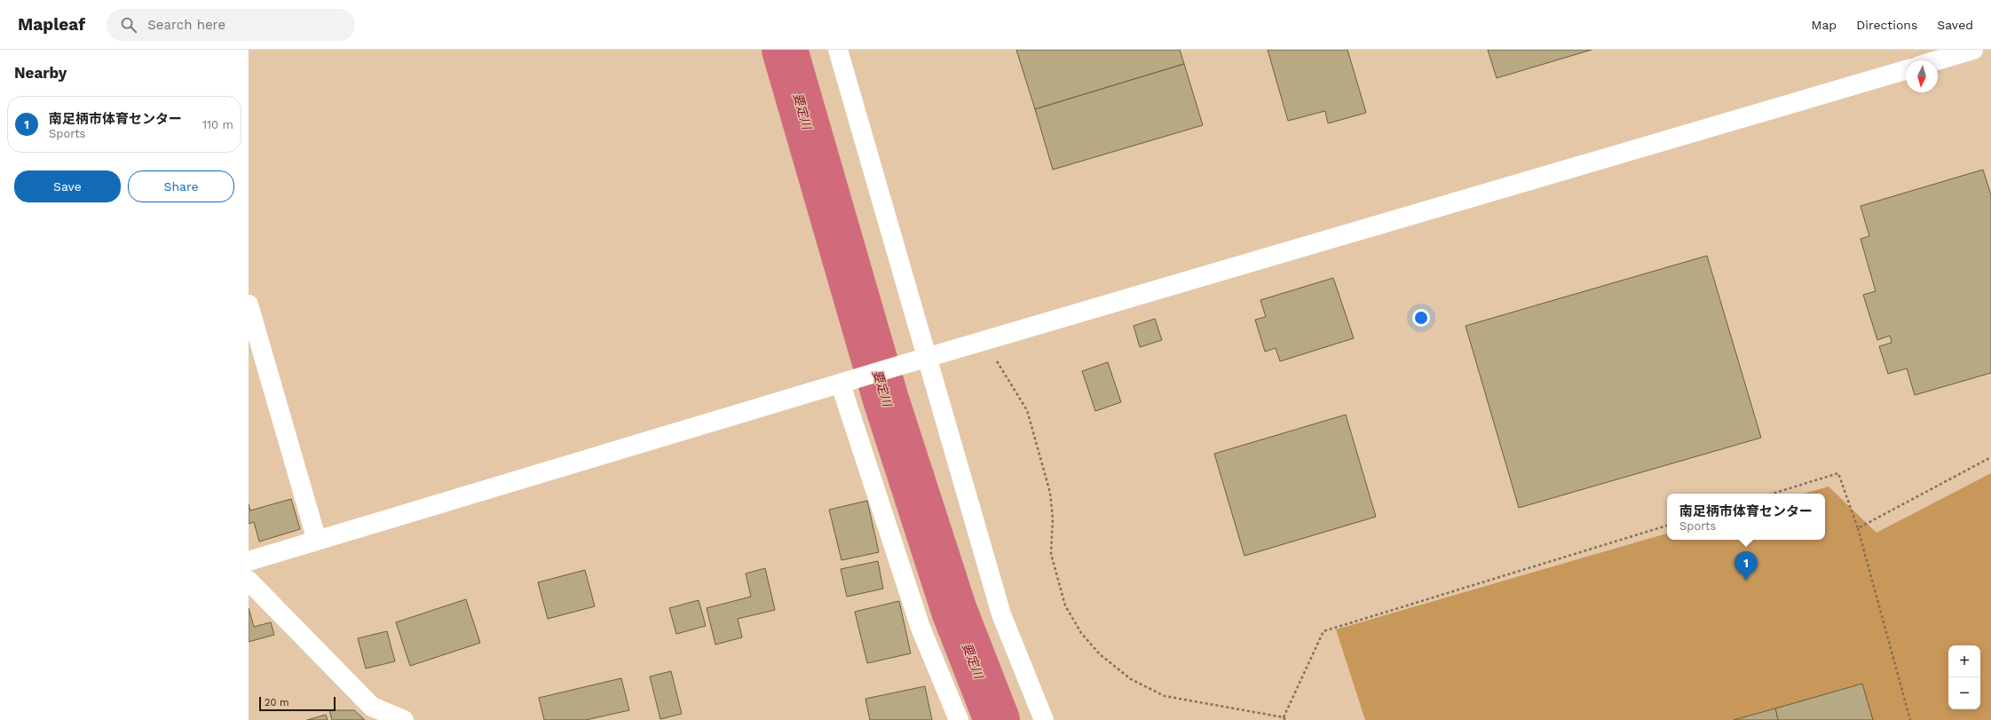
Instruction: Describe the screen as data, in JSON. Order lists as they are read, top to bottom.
{
  "water": ["要定川"],
  "scale_bar": "20 m",
  "north": "bottom",
  "page": {
    "header": "Mapleaf",
    "search": "Search here",
    "nav": ["Map", "Directions", "Saved"],
    "heading": "Nearby",
    "list": [
      {
        "mark": "1",
        "name": "南足柄市体育センター",
        "note": "Sports",
        "value": "110 m"
      }
    ],
    "buttons": ["Save", "Share"],
    "popup": ["南足柄市体育センター", "Sports"],
    "pins": "1",
    "map_buttons": ["+", "−"],
    "scale": "20 m"
  }
}
